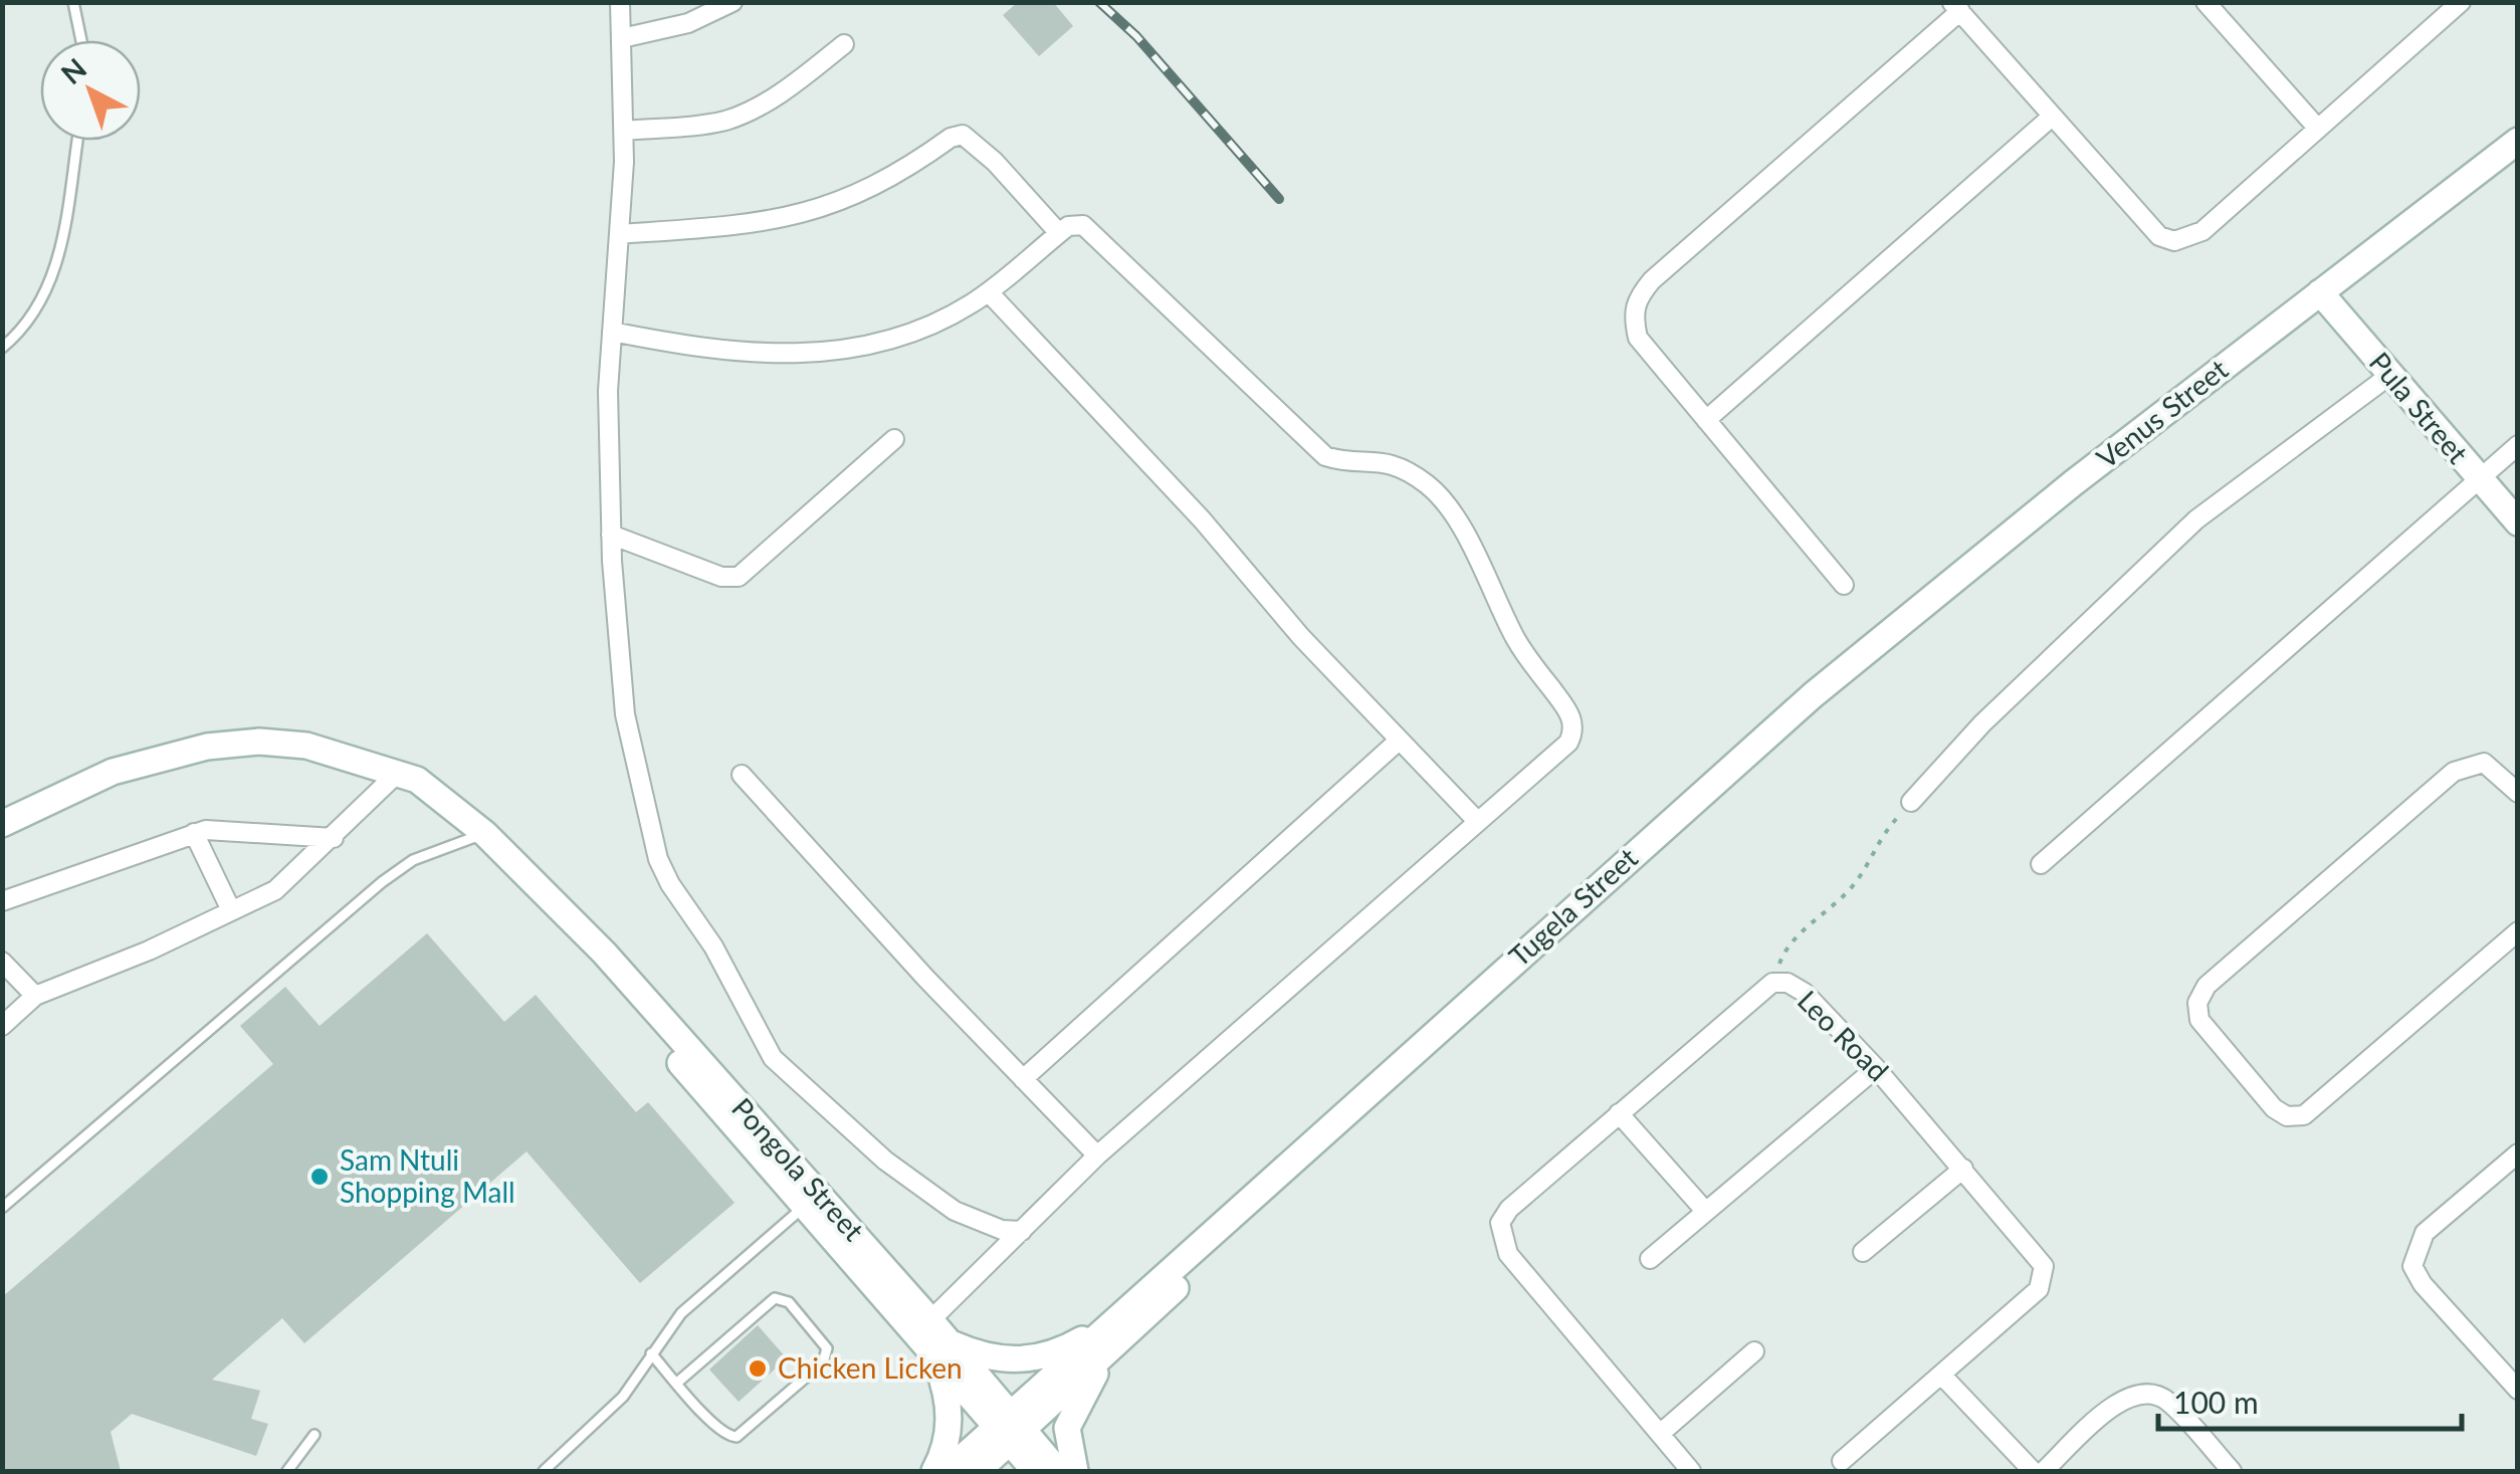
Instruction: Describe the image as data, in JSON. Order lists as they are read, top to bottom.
{
  "streets": {
    "street": [
      "Pula Street",
      "Venus Street",
      "Tugela Street",
      "Leo Road",
      "Pongola Street"
    ]
  },
  "crossings": [
    ["Pula Street", "Venus Street"],
    ["Venus Street", "Tugela Street"],
    ["Tugela Street", "Pongola Street"]
  ],
  "places": ["Sam Ntuli Shopping Mall", "Chicken Licken"],
  "scale_bar": "100 m",
  "north": "top left"
}
